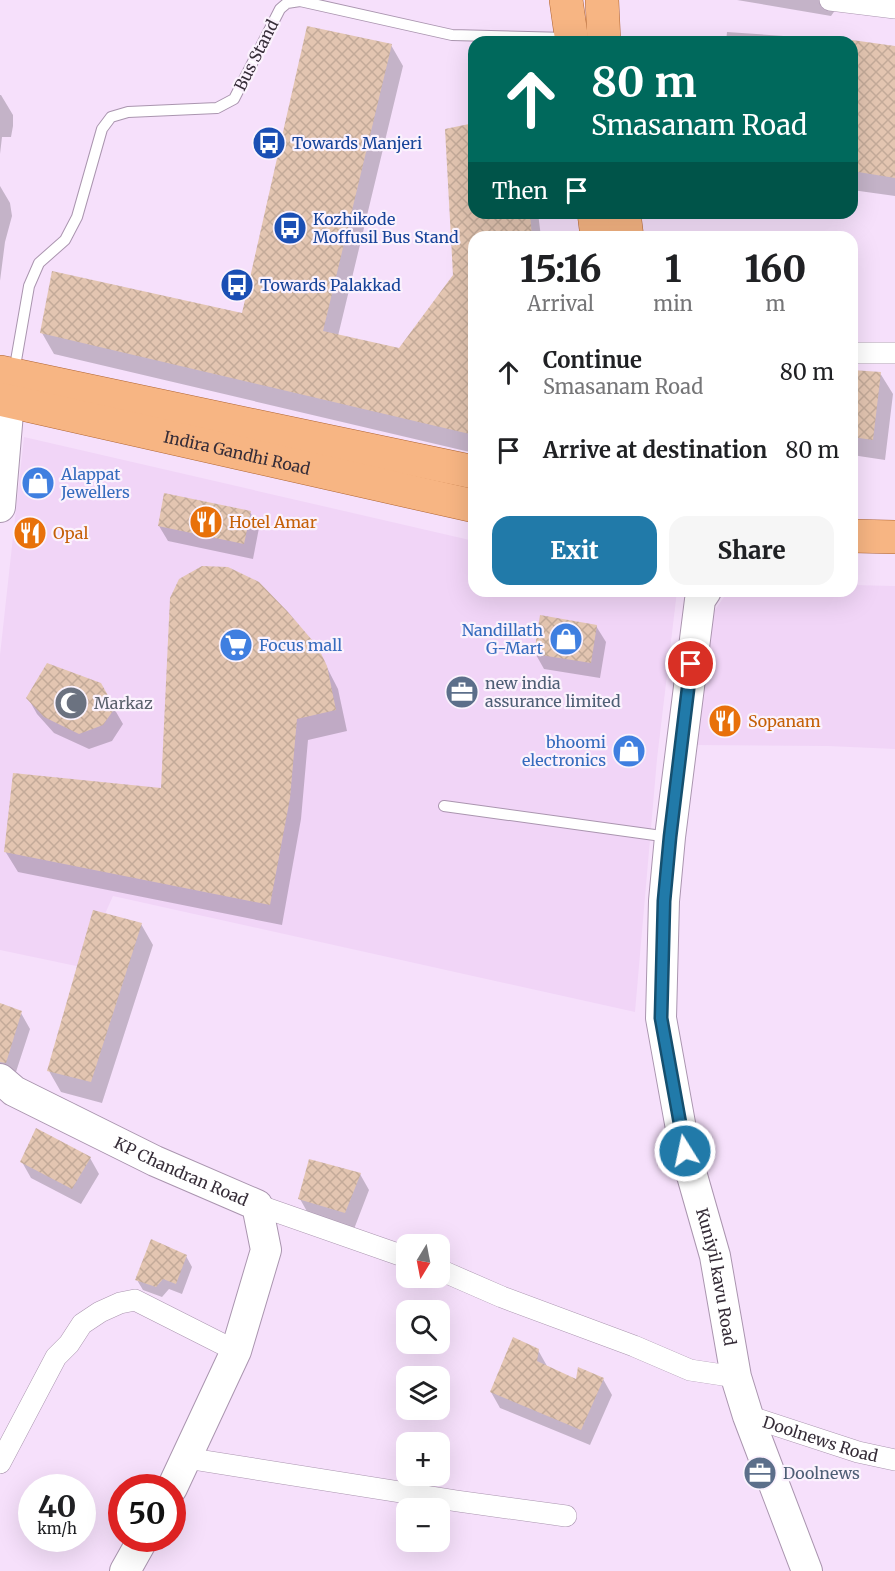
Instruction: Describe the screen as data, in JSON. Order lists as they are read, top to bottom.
{
  "streets": {
    "main road": ["Indira Gandhi Road", "KP Chandran Road", "Kuniyil kavu Road"],
    "street": ["Doolnews Road"],
    "lane": ["Bus Stand"]
  },
  "crossings": [
    ["Bus Stand", "Indira Gandhi Road"],
    ["Kuniyil kavu Road", "Doolnews Road"]
  ],
  "places": {
    "bus stop": ["Towards Manjeri", "Kozhikode Moffusil Bus Stand", "Towards Palakkad"],
    "shop": ["Alappat Jewellers", "Nandillath G-Mart", "bhoomi electronics"],
    "restaurant": ["Hotel Amar", "Opal", "Sopanam"],
    "supermarket": ["Focus mall"],
    "office": ["new india assurance limited", "Doolnews"],
    "mosque": ["Markaz"]
  },
  "north": "bottom",
  "page": {
    "turn": ["80 m", "Smasanam Road"],
    "then": "Then",
    "eta": [
      "15:16",
      "Arrival",
      "1",
      "min",
      "160",
      "m"
    ],
    "list": [
      {
        "name": "Continue",
        "note": "Smasanam Road",
        "value": "80 m"
      },
      {
        "name": "Arrive at destination",
        "value": "80 m"
      }
    ],
    "buttons": ["Exit", "Share"],
    "map_buttons": ["+", "−"],
    "speed": "40 km/h",
    "limit": "50"
  }
}
